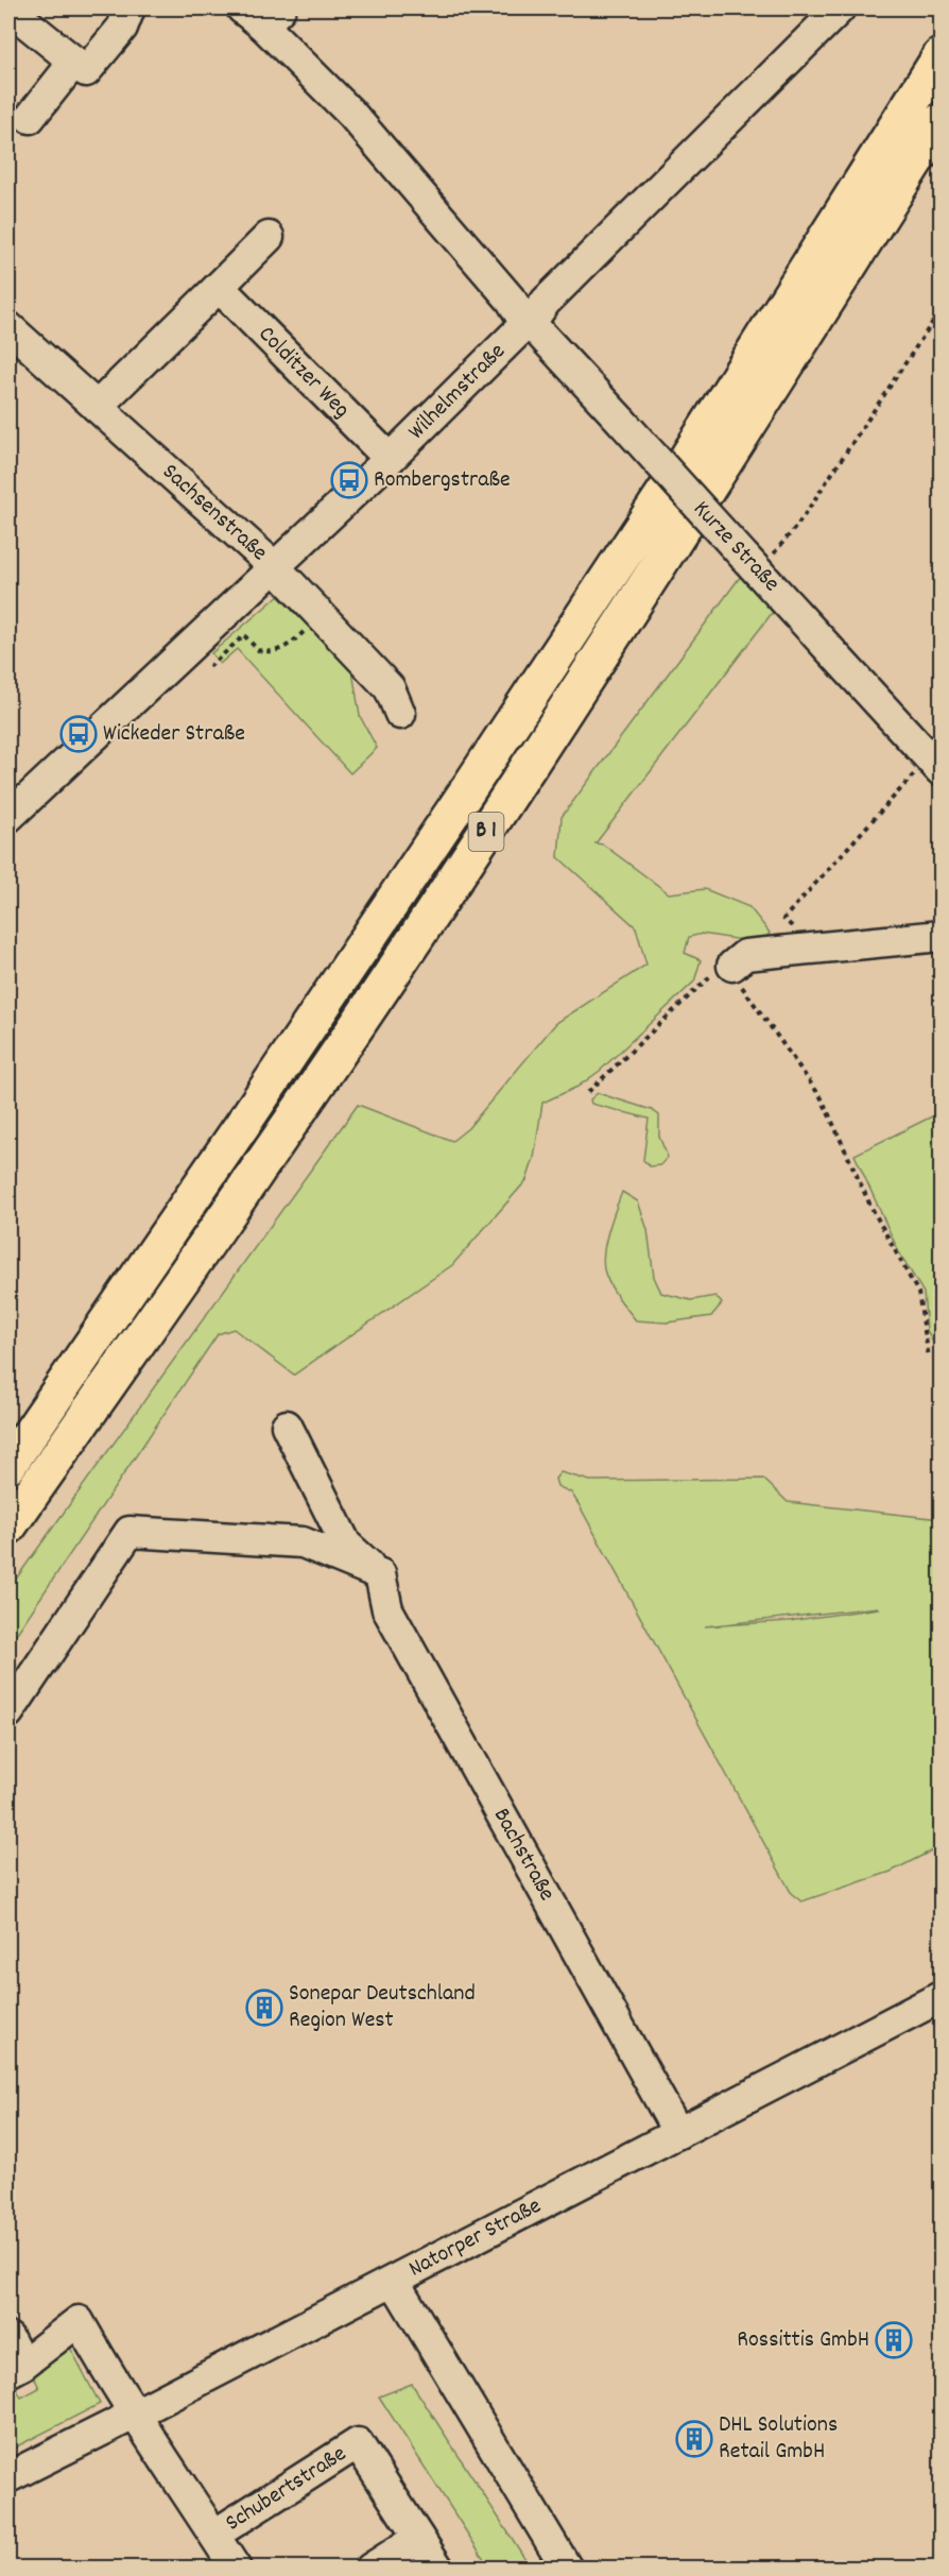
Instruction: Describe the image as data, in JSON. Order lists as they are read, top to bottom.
{
  "streets": {
    "highway": ["B 1"],
    "street": [
      "Colditzer Weg",
      "Wilhelmstraße",
      "Sachsenstraße",
      "Kurze Straße",
      "Bachstraße",
      "Natorper Straße",
      "Schubertstraße"
    ]
  },
  "crossings": [
    ["Colditzer Weg", "Wilhelmstraße"],
    ["Wilhelmstraße", "Sachsenstraße"],
    ["Wilhelmstraße", "Kurze Straße"],
    ["Bachstraße", "Natorper Straße"],
    ["Natorper Straße", "Schubertstraße"]
  ],
  "places": {
    "bus stop": ["Rombergstraße", "Wickeder Straße"],
    "building": ["Sonepar Deutschland Region West", "Rossittis GmbH", "DHL Solutions Retail GmbH"]
  }
}
